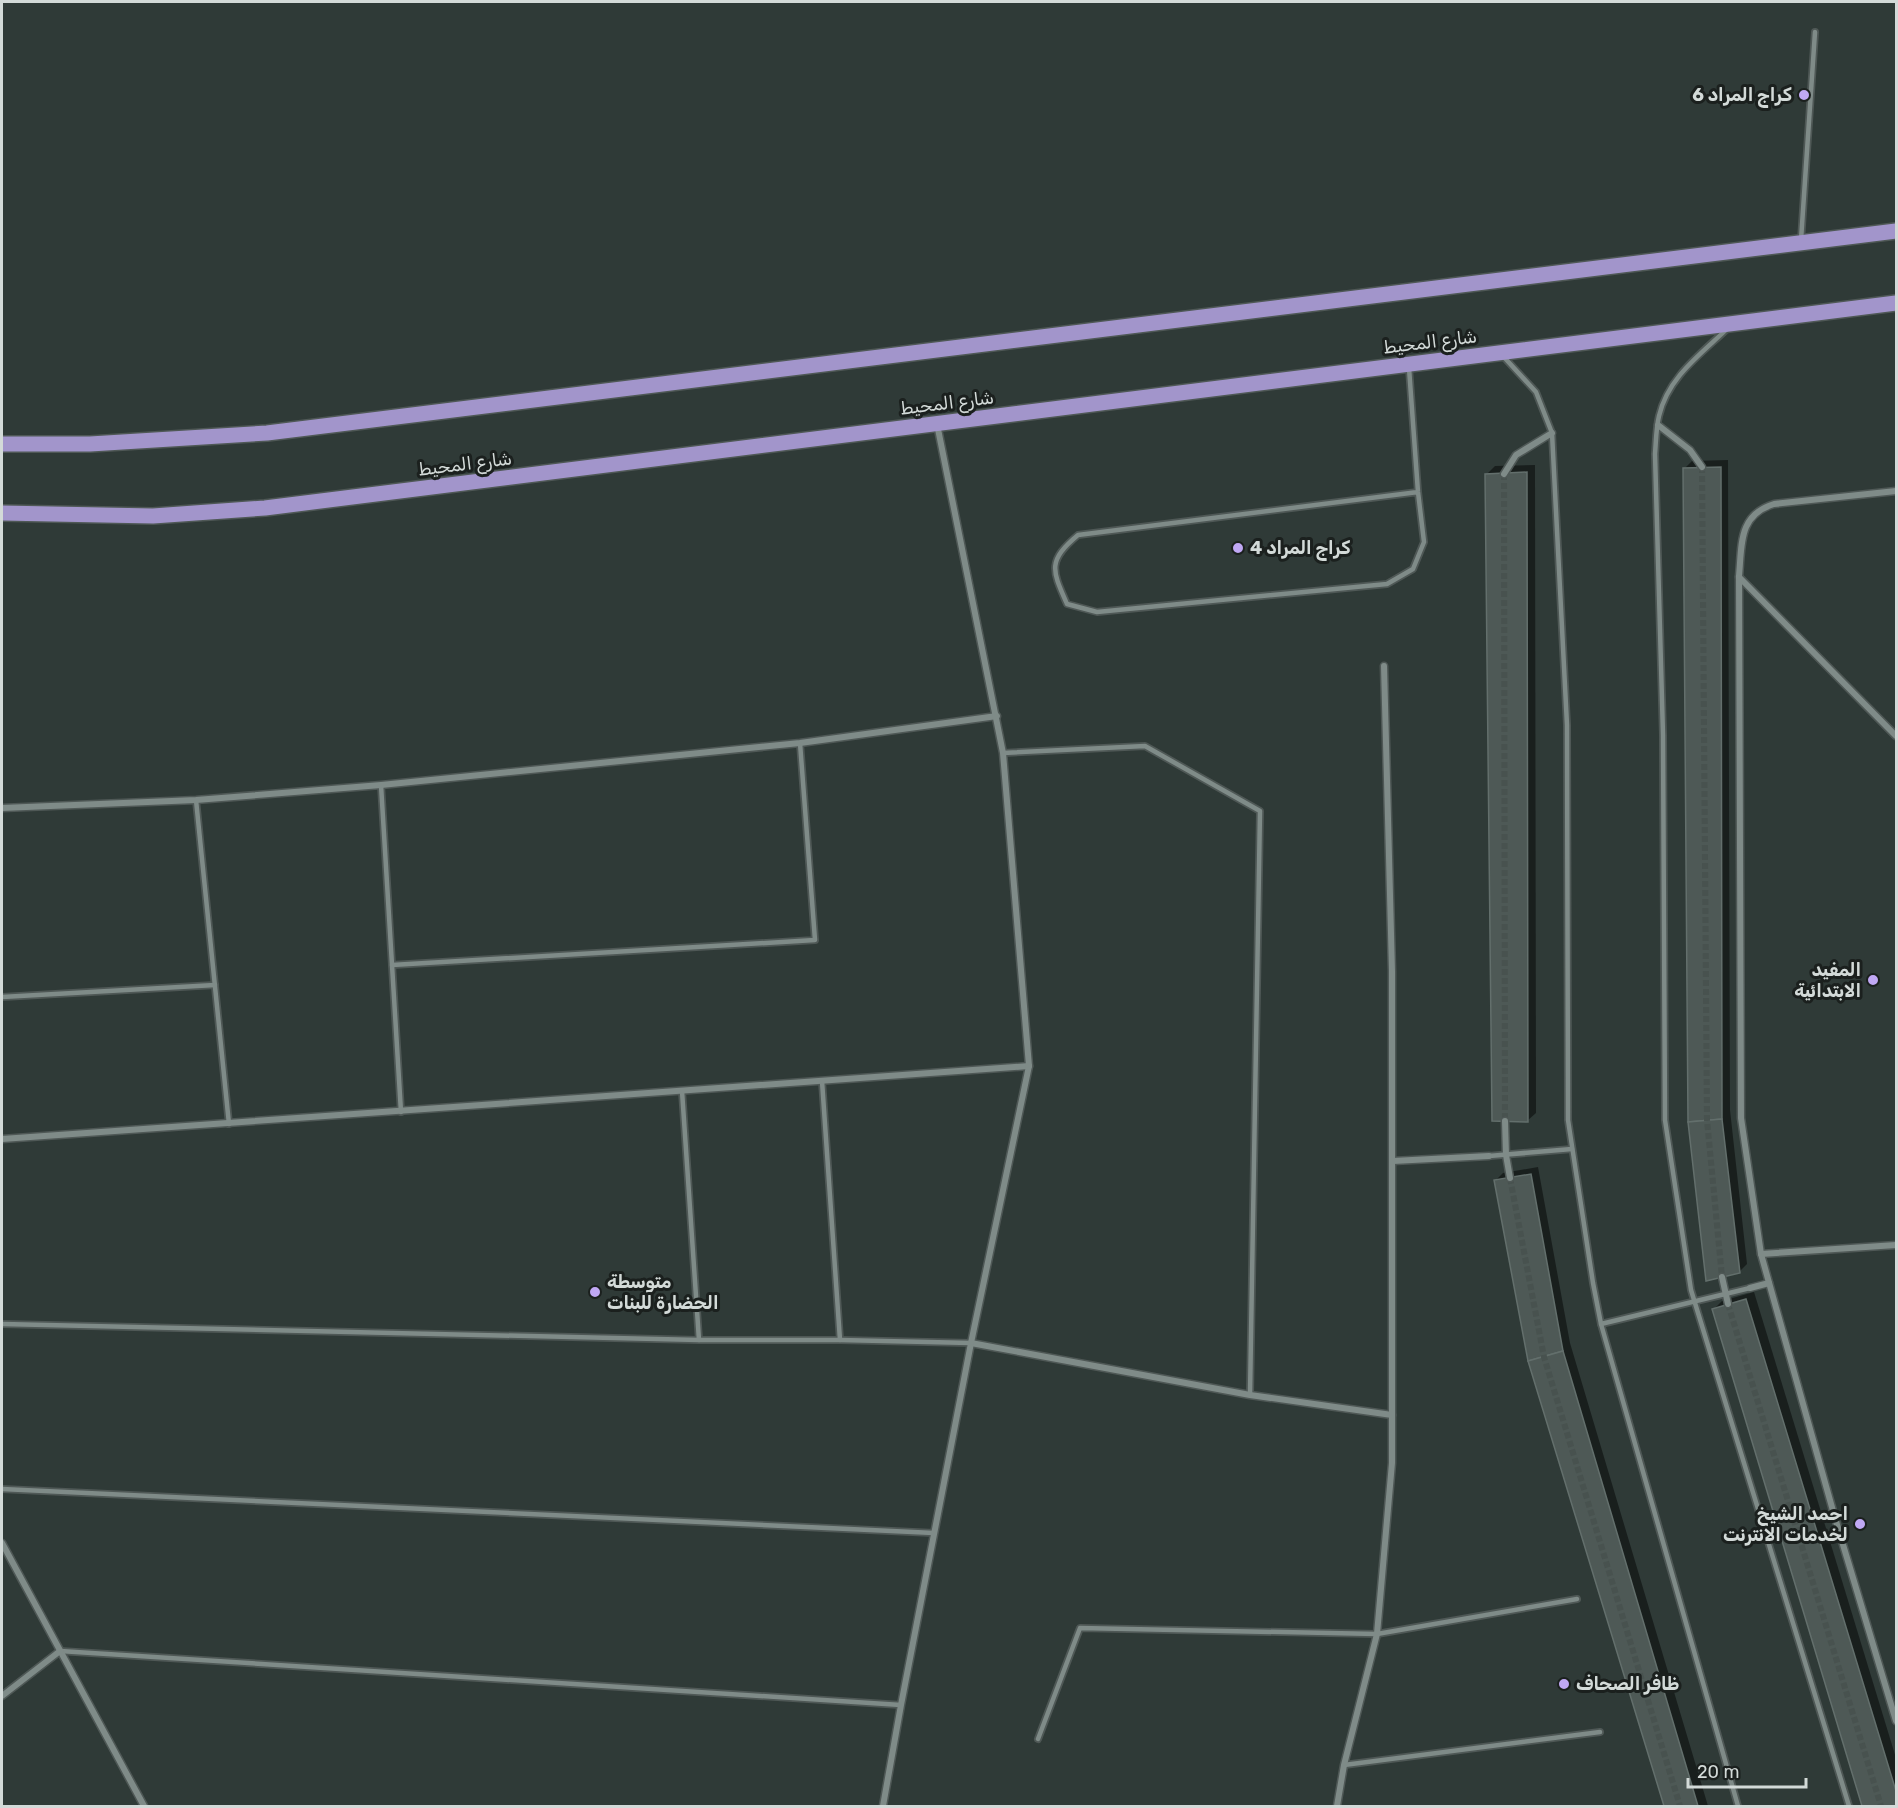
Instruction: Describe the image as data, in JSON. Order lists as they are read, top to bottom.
{
  "streets": {
    "main road": ["شارع المحيط"]
  },
  "places": [
    "كراج المراد 6",
    "كراج المراد 4",
    "المفيد الابتدائية",
    "متوسطة الحضارة للبنات",
    "احمد الشيخ لخدمات الانترنت",
    "ظافر الصحاف"
  ],
  "scale_bar": "20 m"
}
